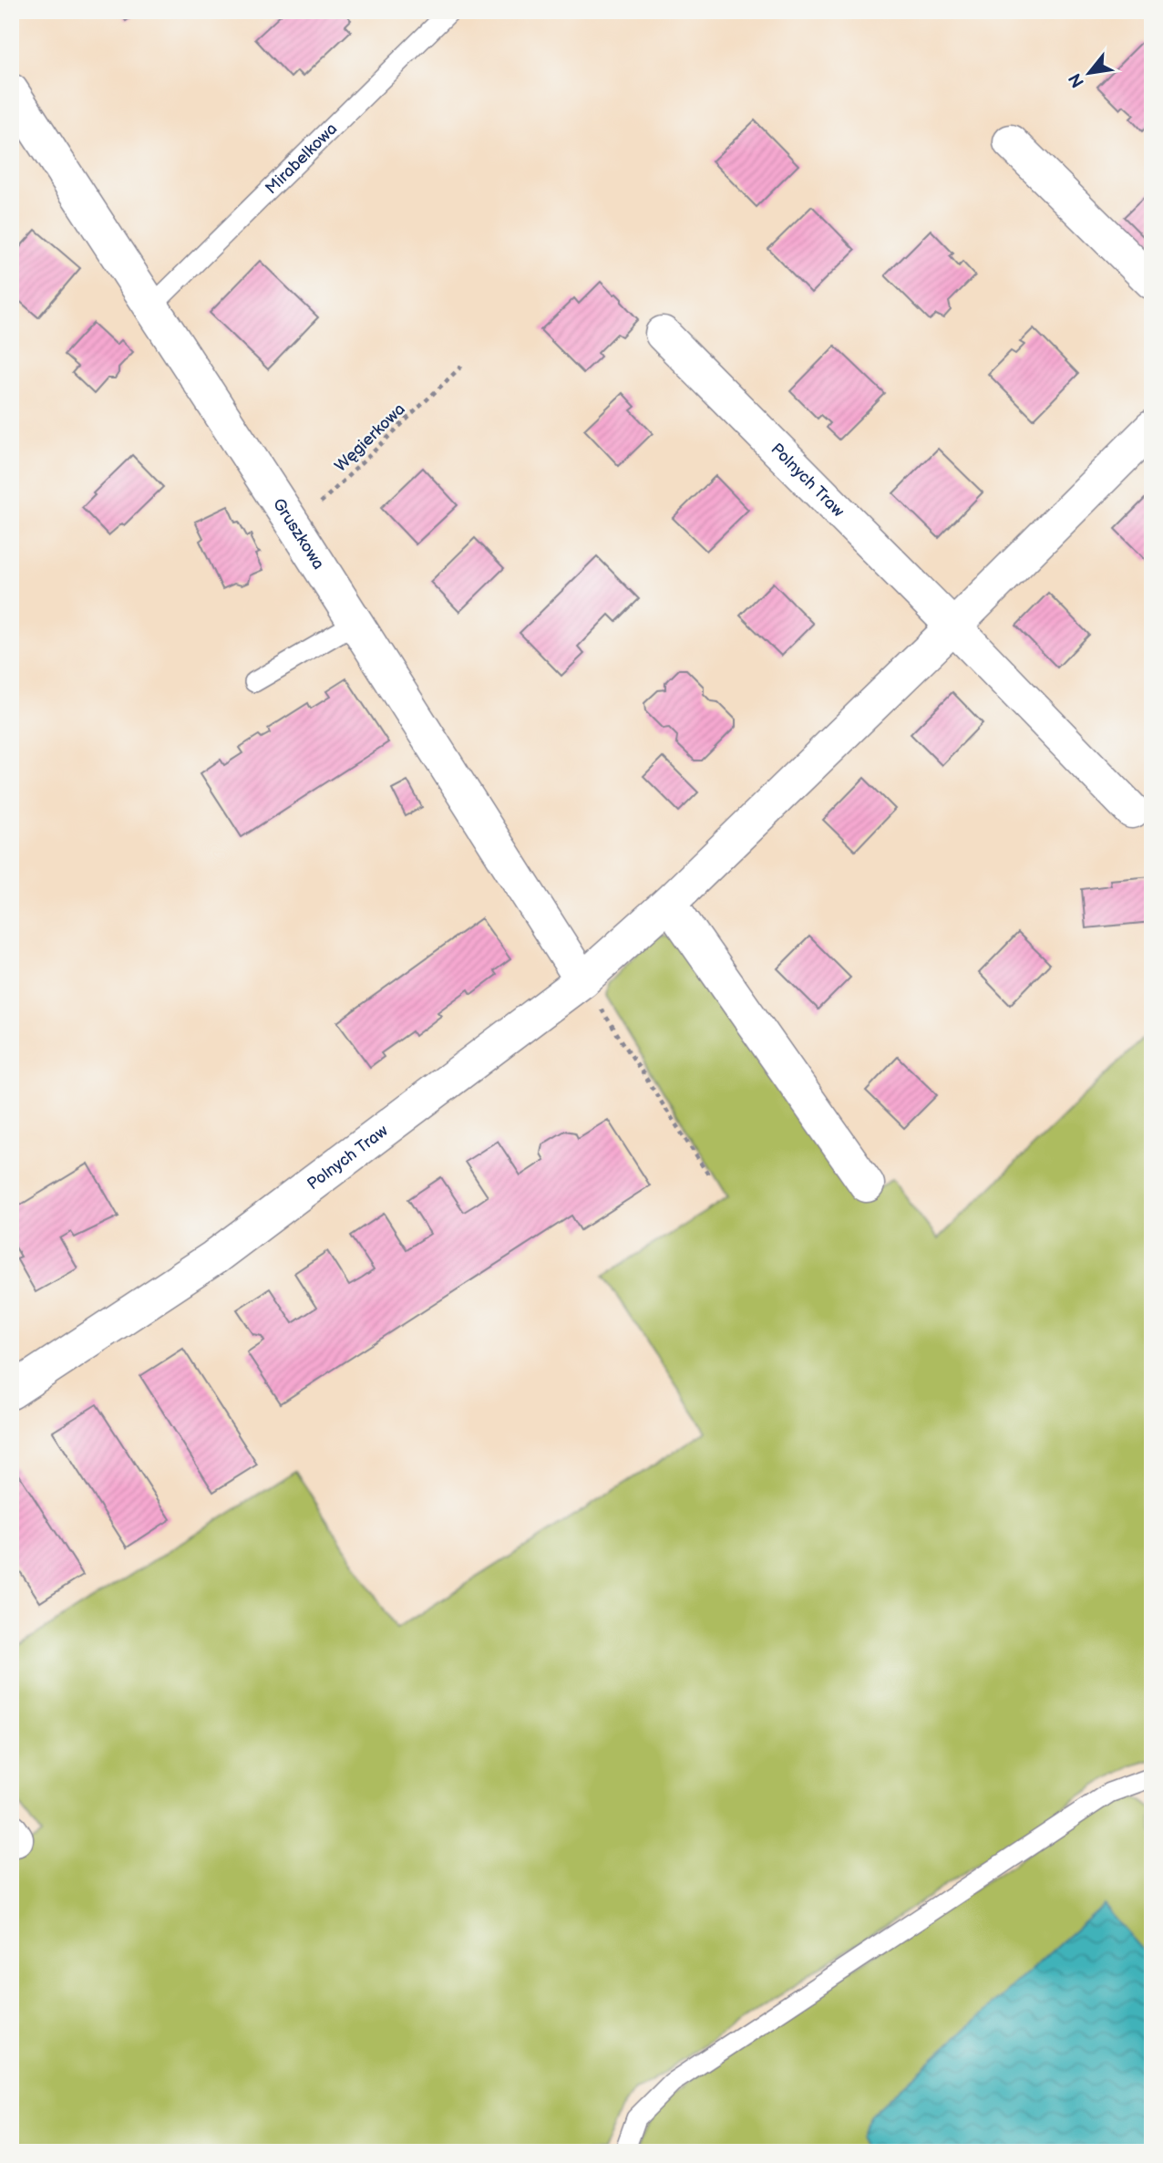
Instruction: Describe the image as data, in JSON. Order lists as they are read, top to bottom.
{
  "streets": {
    "street": ["Polnych Traw", "Gruszkowa"],
    "lane": ["Mirabelkowa"],
    "path": ["Węgierkowa"]
  },
  "crossings": [
    ["Mirabelkowa", "Gruszkowa"],
    ["Węgierkowa", "Gruszkowa"],
    ["Polnych Traw", "Gruszkowa"]
  ],
  "north": "bottom left"
}
